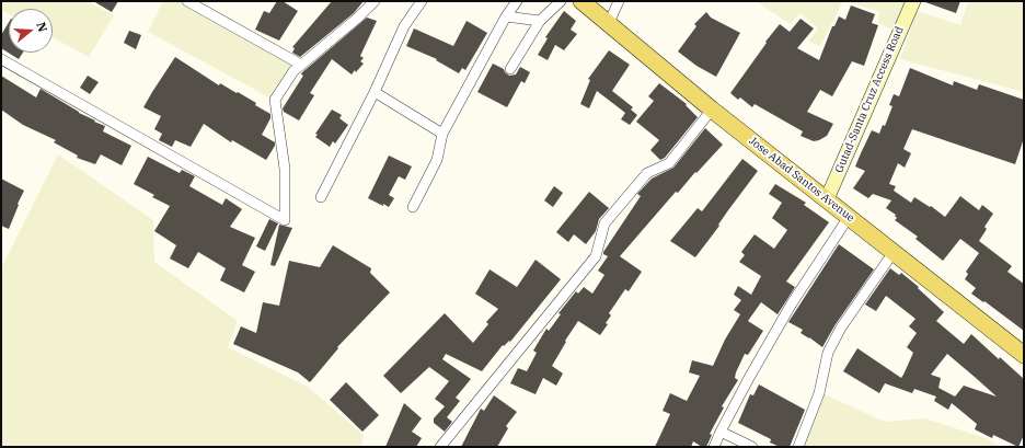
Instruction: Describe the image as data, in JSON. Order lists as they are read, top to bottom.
{
  "streets": {
    "main road": ["Gutad-Santa Cruz Access Road", "Jose Abad Santos Avenue"]
  },
  "crossings": [
    ["Gutad-Santa Cruz Access Road", "Jose Abad Santos Avenue"]
  ],
  "north": "right"
}
